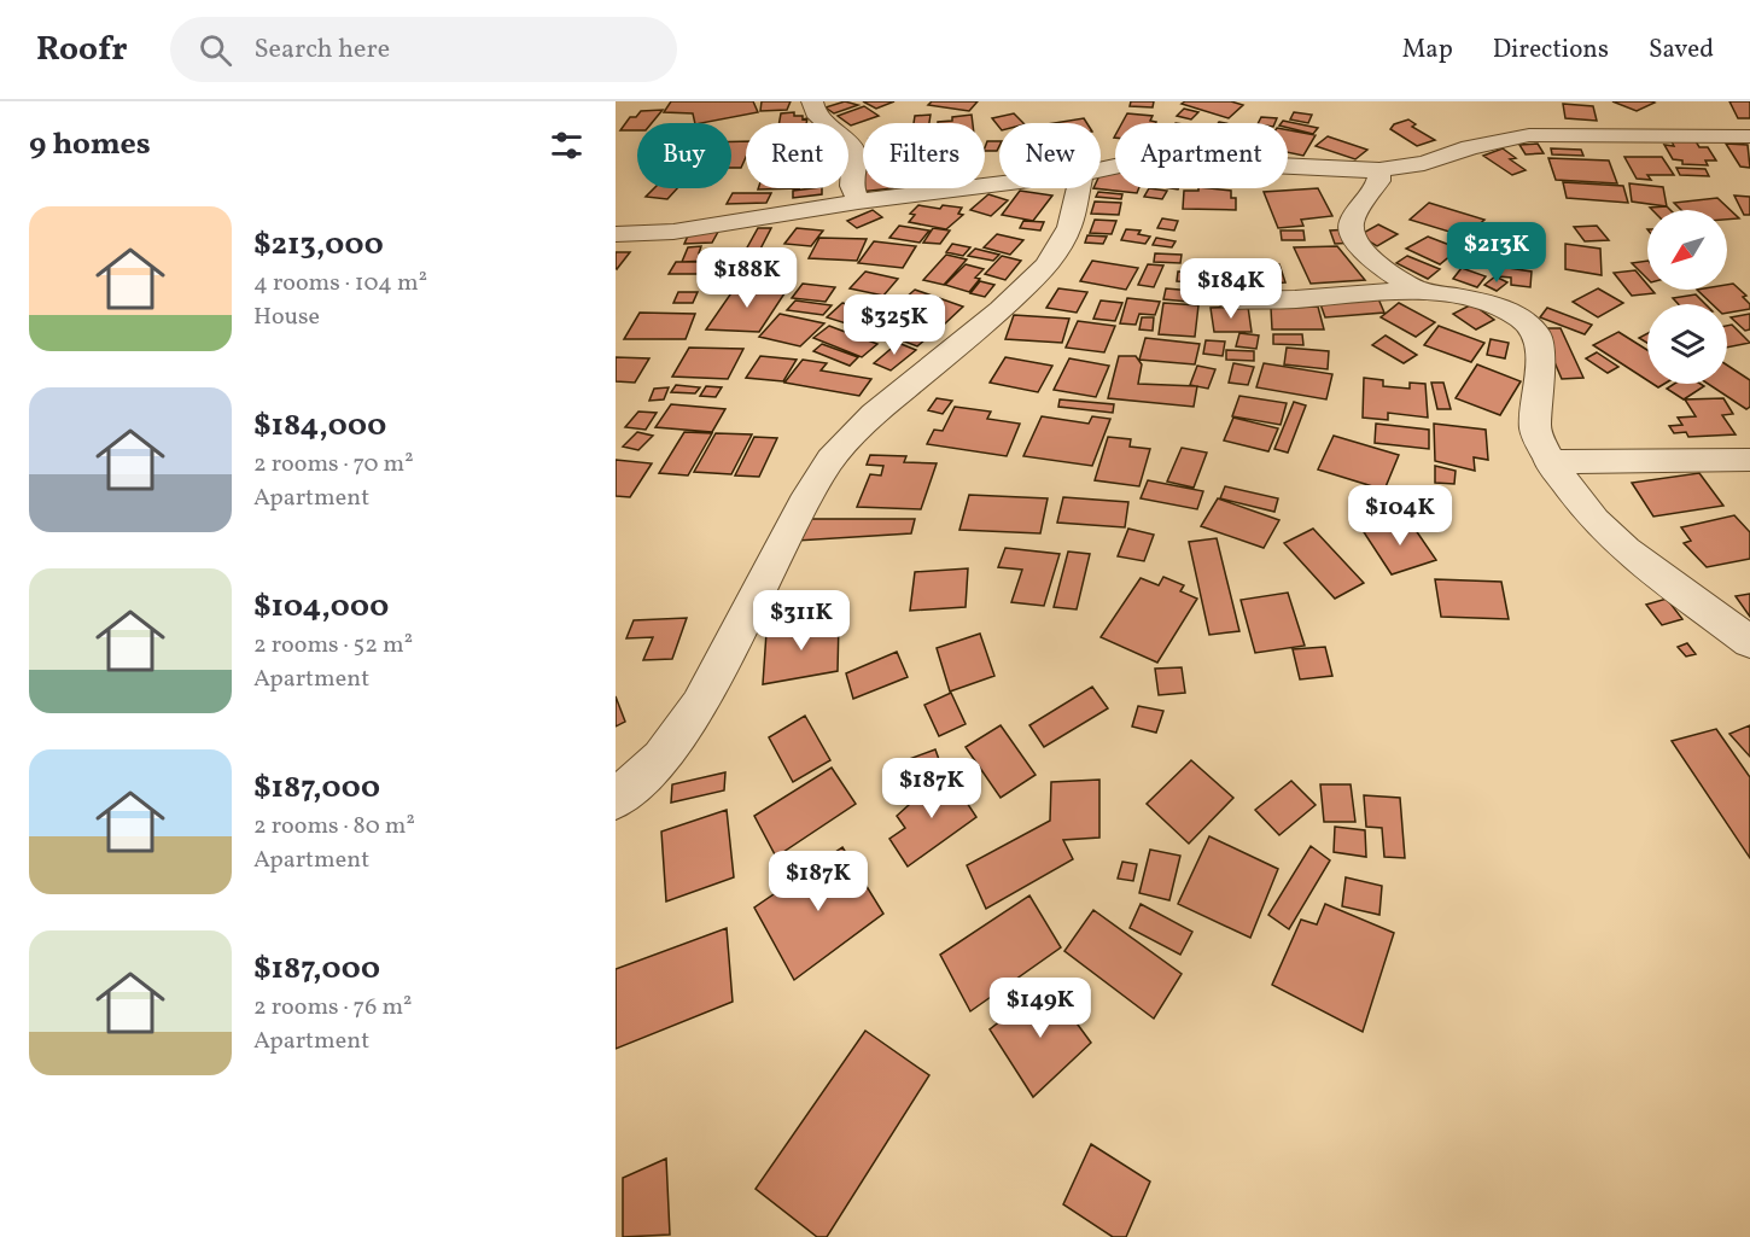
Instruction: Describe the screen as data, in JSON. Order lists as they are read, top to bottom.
{
  "north": "bottom left",
  "page": {
    "header": "Roofr",
    "search": "Search here",
    "nav": ["Map", "Directions", "Saved"],
    "heading": "9 homes",
    "chip": [
      "Buy",
      "Rent",
      "Filters",
      "New",
      "Apartment"
    ],
    "list": [
      {
        "name": "$213,000",
        "note": "4 rooms · 104 m² · House"
      },
      {
        "name": "$184,000",
        "note": "2 rooms · 70 m² · Apartment"
      },
      {
        "name": "$104,000",
        "note": "2 rooms · 52 m² · Apartment"
      },
      {
        "name": "$187,000",
        "note": "2 rooms · 80 m² · Apartment"
      },
      {
        "name": "$187,000",
        "note": "2 rooms · 76 m² · Apartment"
      }
    ],
    "price": [
      "$213K",
      "$188K",
      "$184K",
      "$325K",
      "$104K",
      "$311K",
      "$187K",
      "$187K",
      "$149K"
    ]
  }
}
